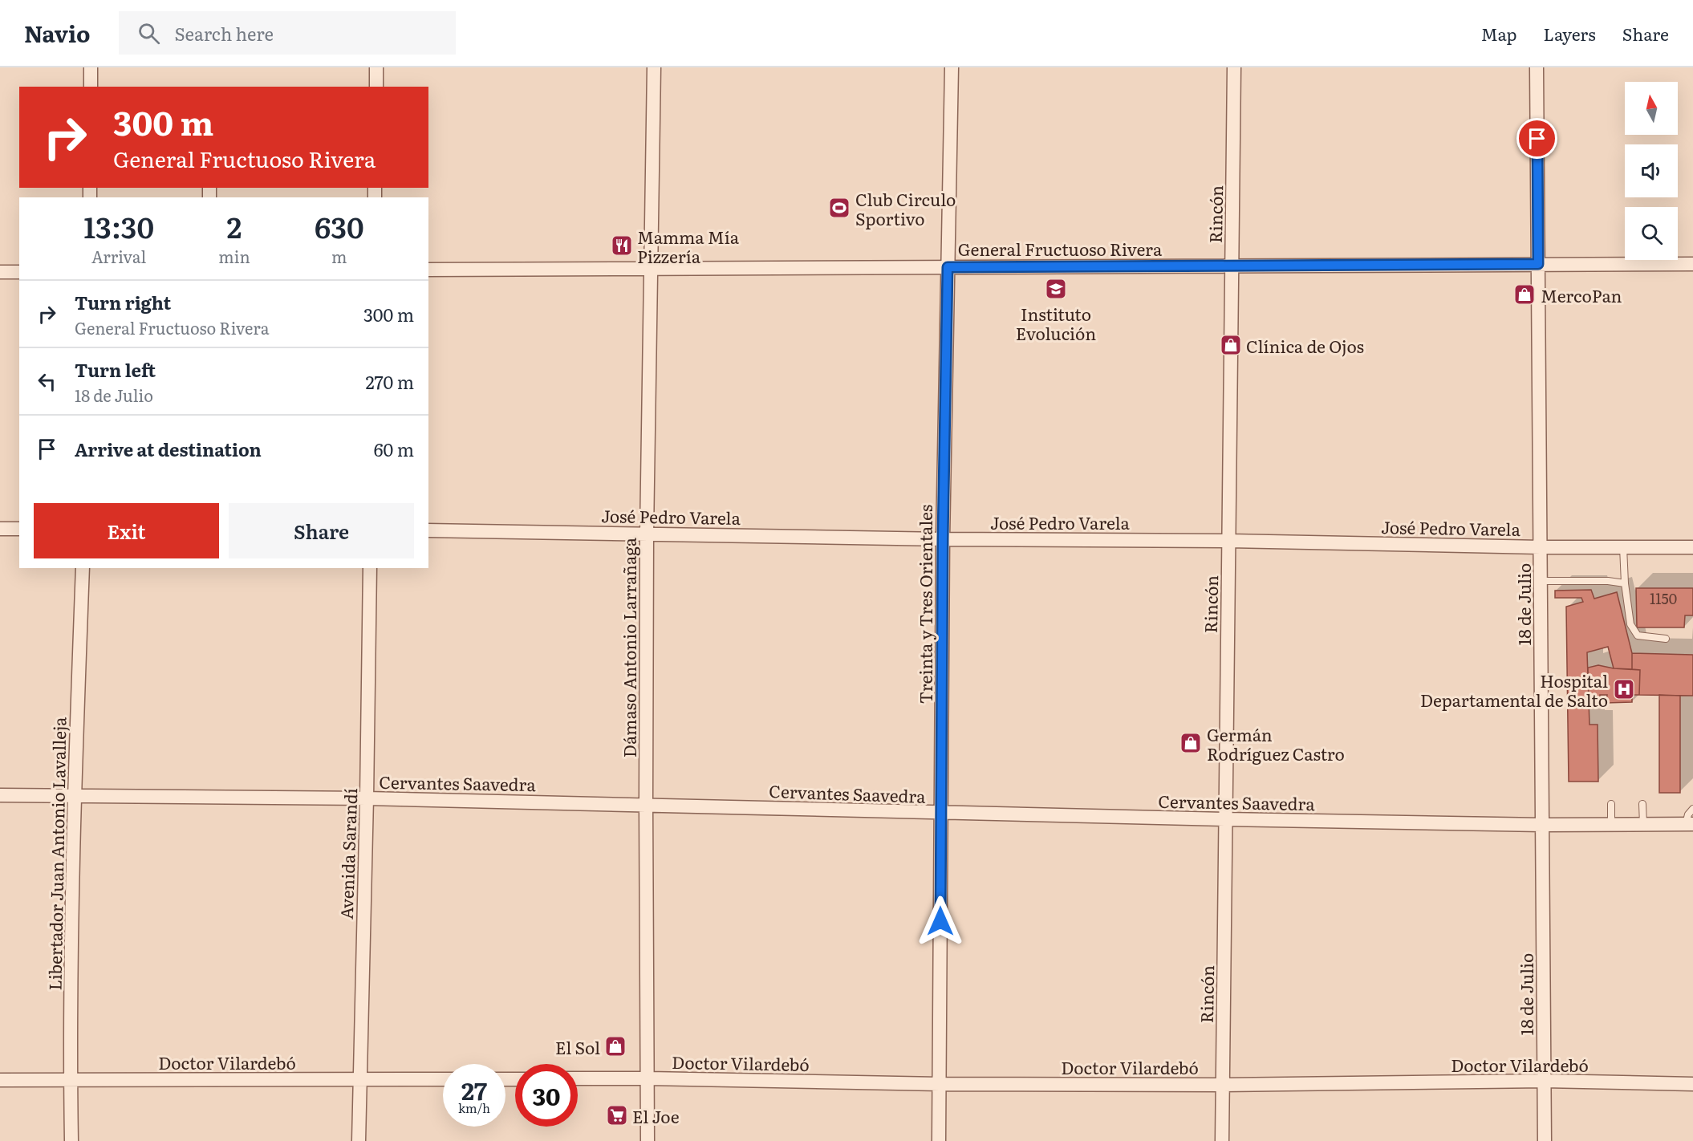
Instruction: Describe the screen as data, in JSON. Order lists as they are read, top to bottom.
{
  "streets": {
    "street": [
      "Rincón",
      "General Fructuoso Rivera",
      "José Pedro Varela",
      "Treinta y Tres Orientales",
      "18 de Julio",
      "Dámaso Antonio Larrañaga",
      "Cervantes Saavedra",
      "Libertador Juan Antonio Lavalleja",
      "Avenida Sarandí",
      "Doctor Vilardebó"
    ]
  },
  "crossings": [
    ["Rincón", "General Fructuoso Rivera"],
    ["Rincón", "José Pedro Varela"],
    ["Rincón", "Cervantes Saavedra"],
    ["Rincón", "Doctor Vilardebó"],
    ["General Fructuoso Rivera", "Treinta y Tres Orientales"],
    ["General Fructuoso Rivera", "18 de Julio"],
    ["General Fructuoso Rivera", "Dámaso Antonio Larrañaga"],
    ["José Pedro Varela", "Treinta y Tres Orientales"],
    ["José Pedro Varela", "18 de Julio"],
    ["José Pedro Varela", "Dámaso Antonio Larrañaga"],
    ["Treinta y Tres Orientales", "Cervantes Saavedra"],
    ["Treinta y Tres Orientales", "Doctor Vilardebó"],
    ["18 de Julio", "Cervantes Saavedra"],
    ["18 de Julio", "Doctor Vilardebó"],
    ["Dámaso Antonio Larrañaga", "Cervantes Saavedra"],
    ["Dámaso Antonio Larrañaga", "Doctor Vilardebó"],
    ["Cervantes Saavedra", "Libertador Juan Antonio Lavalleja"],
    ["Cervantes Saavedra", "Avenida Sarandí"],
    ["Libertador Juan Antonio Lavalleja", "Doctor Vilardebó"],
    ["Avenida Sarandí", "Doctor Vilardebó"]
  ],
  "places": {
    "sports": ["Club Circulo Sportivo"],
    "restaurant": ["Mamma Mía Pizzería"],
    "school or university": ["Instituto Evolución"],
    "shop": [
      "MercoPan",
      "Clínica de Ojos",
      "Germán Rodríguez Castro",
      "El Sol"
    ],
    "hospital": ["Hospital Departamental de Salto"],
    "supermarket": ["El Joe"]
  },
  "house_numbers": ["1150"],
  "north": "top",
  "page": {
    "header": "Navio",
    "search": "Search here",
    "nav": ["Map", "Layers", "Share"],
    "turn": ["300 m", "General Fructuoso Rivera"],
    "eta": [
      "13:30",
      "Arrival",
      "2",
      "min",
      "630",
      "m"
    ],
    "list": [
      {
        "name": "Turn right",
        "note": "General Fructuoso Rivera",
        "value": "300 m"
      },
      {
        "name": "Turn left",
        "note": "18 de Julio",
        "value": "270 m"
      },
      {
        "name": "Arrive at destination",
        "value": "60 m"
      }
    ],
    "buttons": ["Exit", "Share"],
    "speed": "27 km/h",
    "limit": "30"
  }
}
